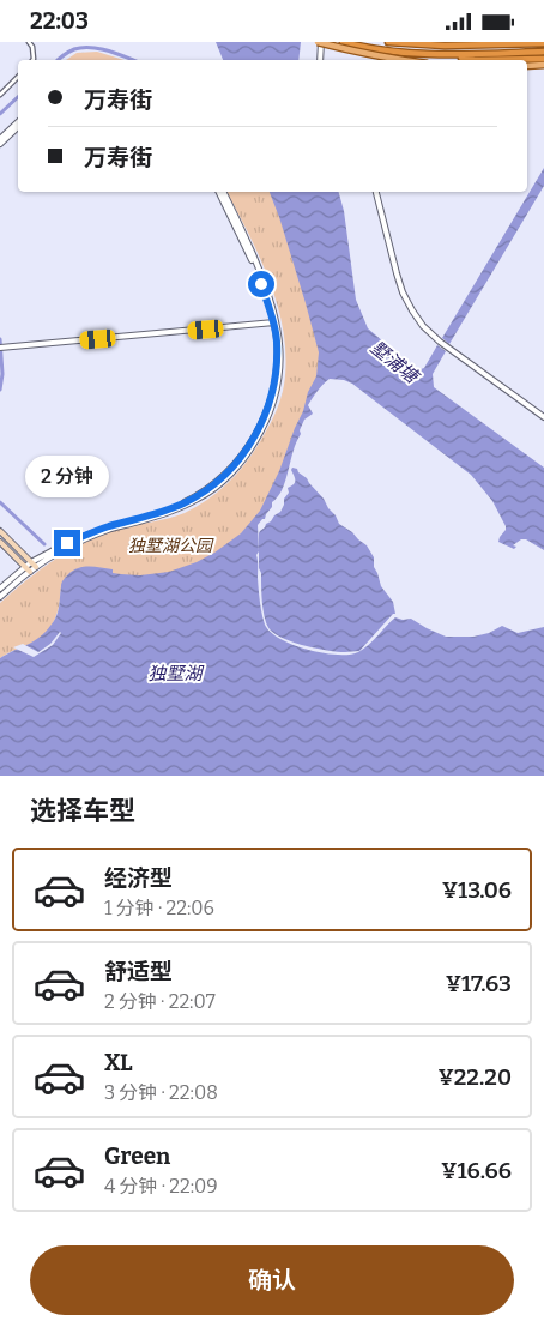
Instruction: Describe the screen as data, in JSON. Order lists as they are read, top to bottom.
{
  "water": ["墅浦塘", "独墅湖"],
  "parks": ["独墅湖公园"],
  "page": {
    "status": "22:03",
    "banner": ["万寿街", "万寿街"],
    "bubble": "2 分钟",
    "heading": "选择车型",
    "list": [
      {
        "name": "经济型",
        "note": "1 分钟 · 22:06",
        "value": "¥13.06"
      },
      {
        "name": "舒适型",
        "note": "2 分钟 · 22:07",
        "value": "¥17.63"
      },
      {
        "name": "XL",
        "note": "3 分钟 · 22:08",
        "value": "¥22.20"
      },
      {
        "name": "Green",
        "note": "4 分钟 · 22:09",
        "value": "¥16.66"
      }
    ],
    "buttons": "确认"
  }
}
